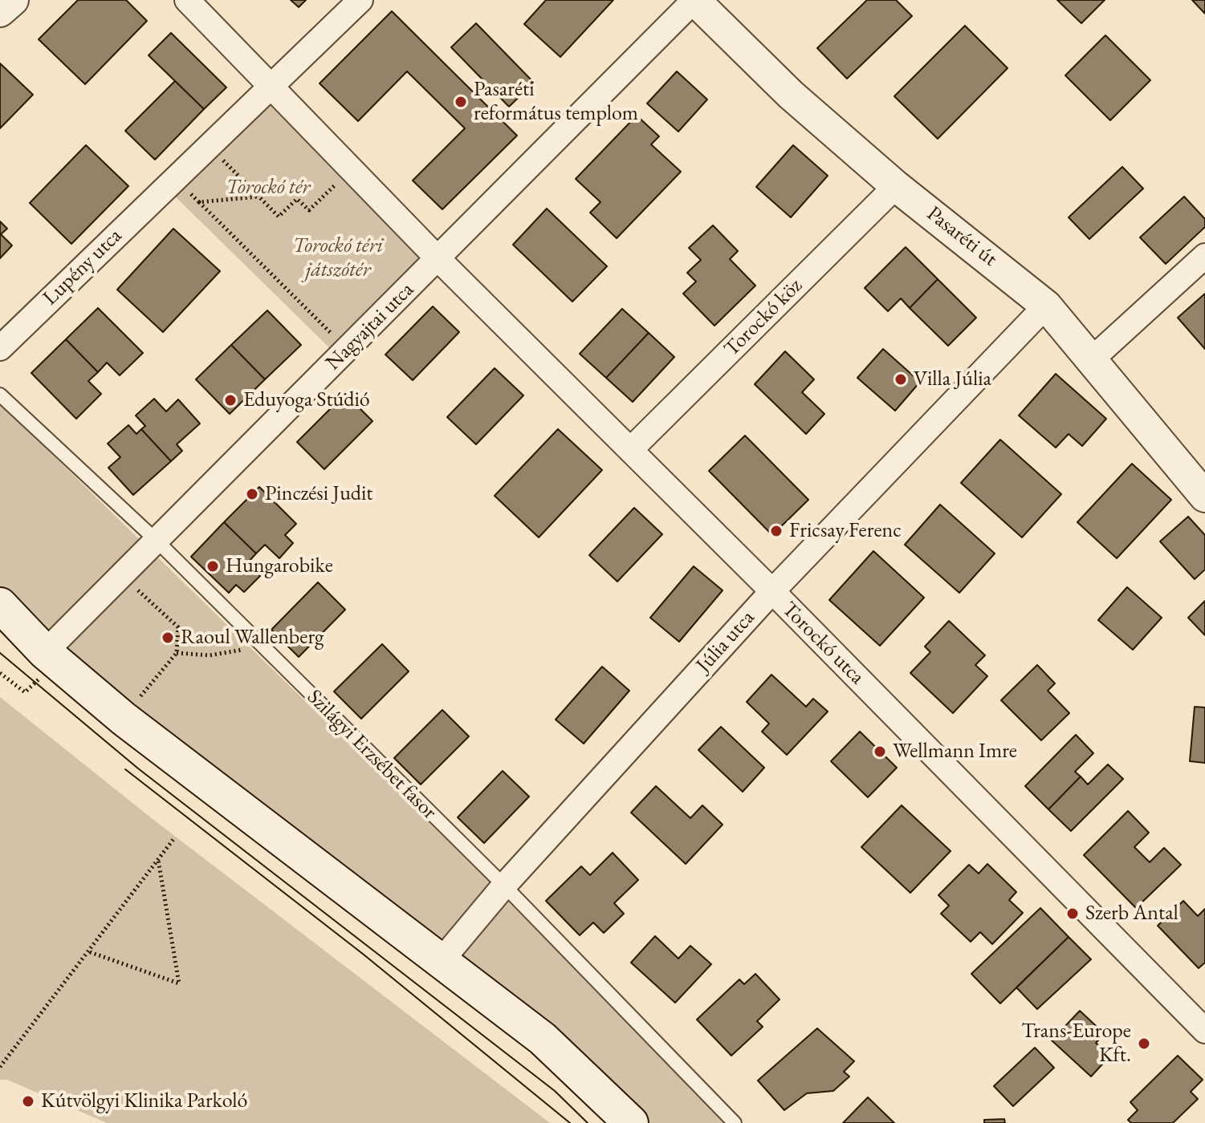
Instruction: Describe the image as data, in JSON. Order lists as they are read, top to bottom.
{
  "streets": {
    "street": [
      "Pasaréti út",
      "Lupény utca",
      "Torockó köz",
      "Nagyajtai utca",
      "Júlia utca",
      "Torockó utca"
    ],
    "lane": ["Szilágyi Erzsébet fasor"]
  },
  "crossings": [
    ["Pasaréti út", "Torockó köz"],
    ["Pasaréti út", "Nagyajtai utca"],
    ["Pasaréti út", "Júlia utca"],
    ["Torockó köz", "Torockó utca"],
    ["Nagyajtai utca", "Torockó utca"],
    ["Nagyajtai utca", "Szilágyi Erzsébet fasor"],
    ["Júlia utca", "Torockó utca"],
    ["Júlia utca", "Szilágyi Erzsébet fasor"]
  ],
  "parks": ["Torockó tér", "Torockó téri játszótér"],
  "places": [
    "Pasaréti református templom",
    "Villa Júlia",
    "Eduyoga Stúdió",
    "Pinczési Judit",
    "Fricsay Ferenc",
    "Hungarobike",
    "Raoul Wallenberg",
    "Wellmann Imre",
    "Szerb Antal",
    "Trans-Europe Kft.",
    "Kútvölgyi Klinika Parkoló"
  ]
}
